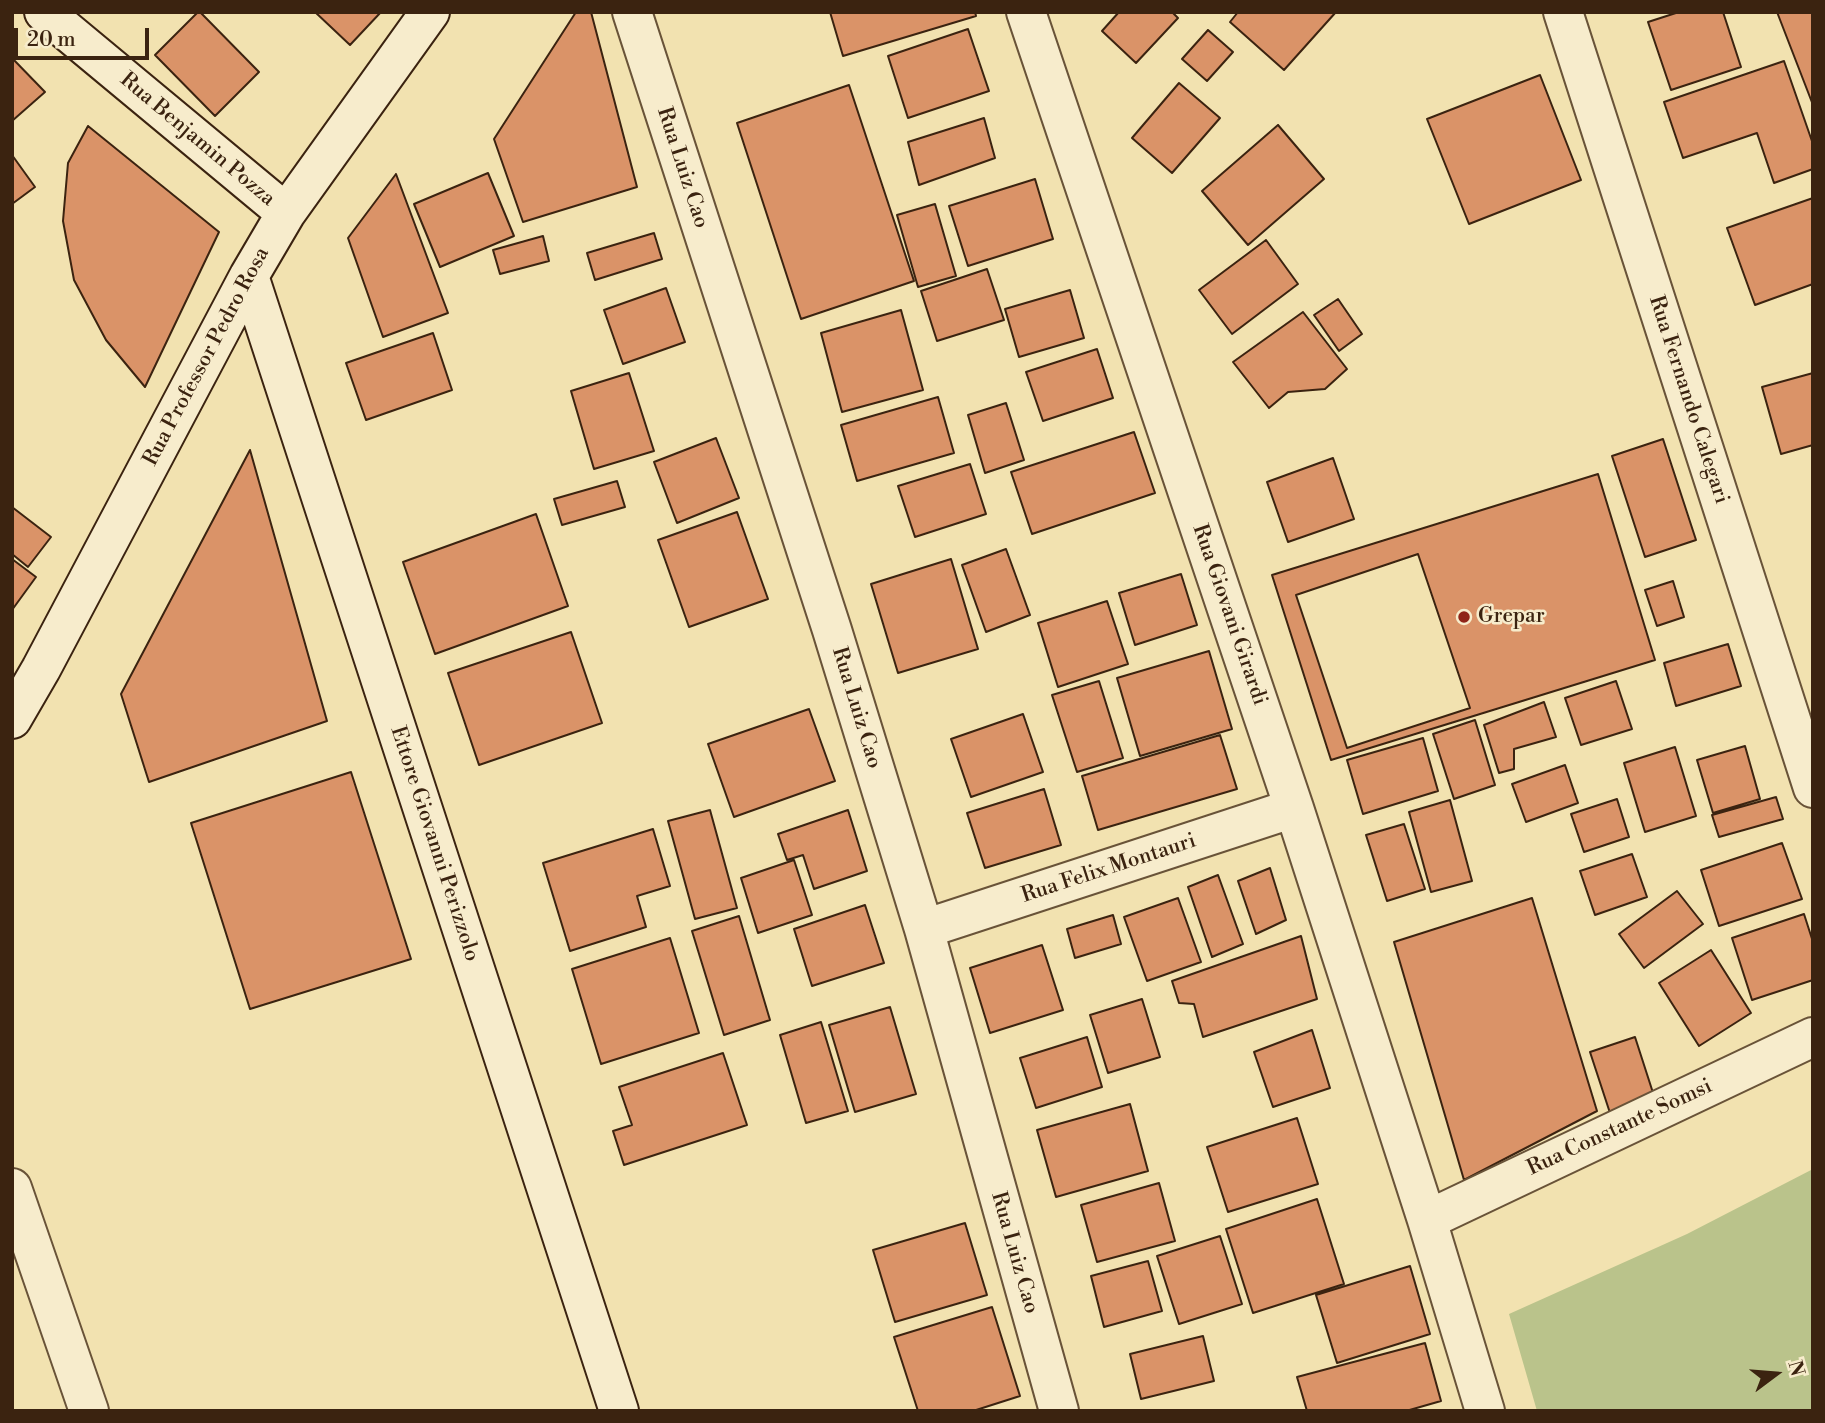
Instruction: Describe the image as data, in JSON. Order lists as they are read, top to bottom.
{
  "streets": {
    "street": [
      "Rua Benjamin Pozza",
      "Rua Luiz Cao",
      "Rua Professor Pedro Rosa",
      "Rua Fernando Calegari",
      "Rua Giovani Girardi",
      "Ettore Giovanni Perizzolo",
      "Rua Felix Montauri",
      "Rua Constante Somsi"
    ]
  },
  "crossings": [
    ["Rua Benjamin Pozza", "Rua Professor Pedro Rosa"],
    ["Rua Luiz Cao", "Rua Felix Montauri"],
    ["Rua Professor Pedro Rosa", "Ettore Giovanni Perizzolo"],
    ["Rua Giovani Girardi", "Rua Felix Montauri"],
    ["Rua Giovani Girardi", "Rua Constante Somsi"]
  ],
  "places": ["Grepar"],
  "scale_bar": "20 m",
  "north": "right"
}
